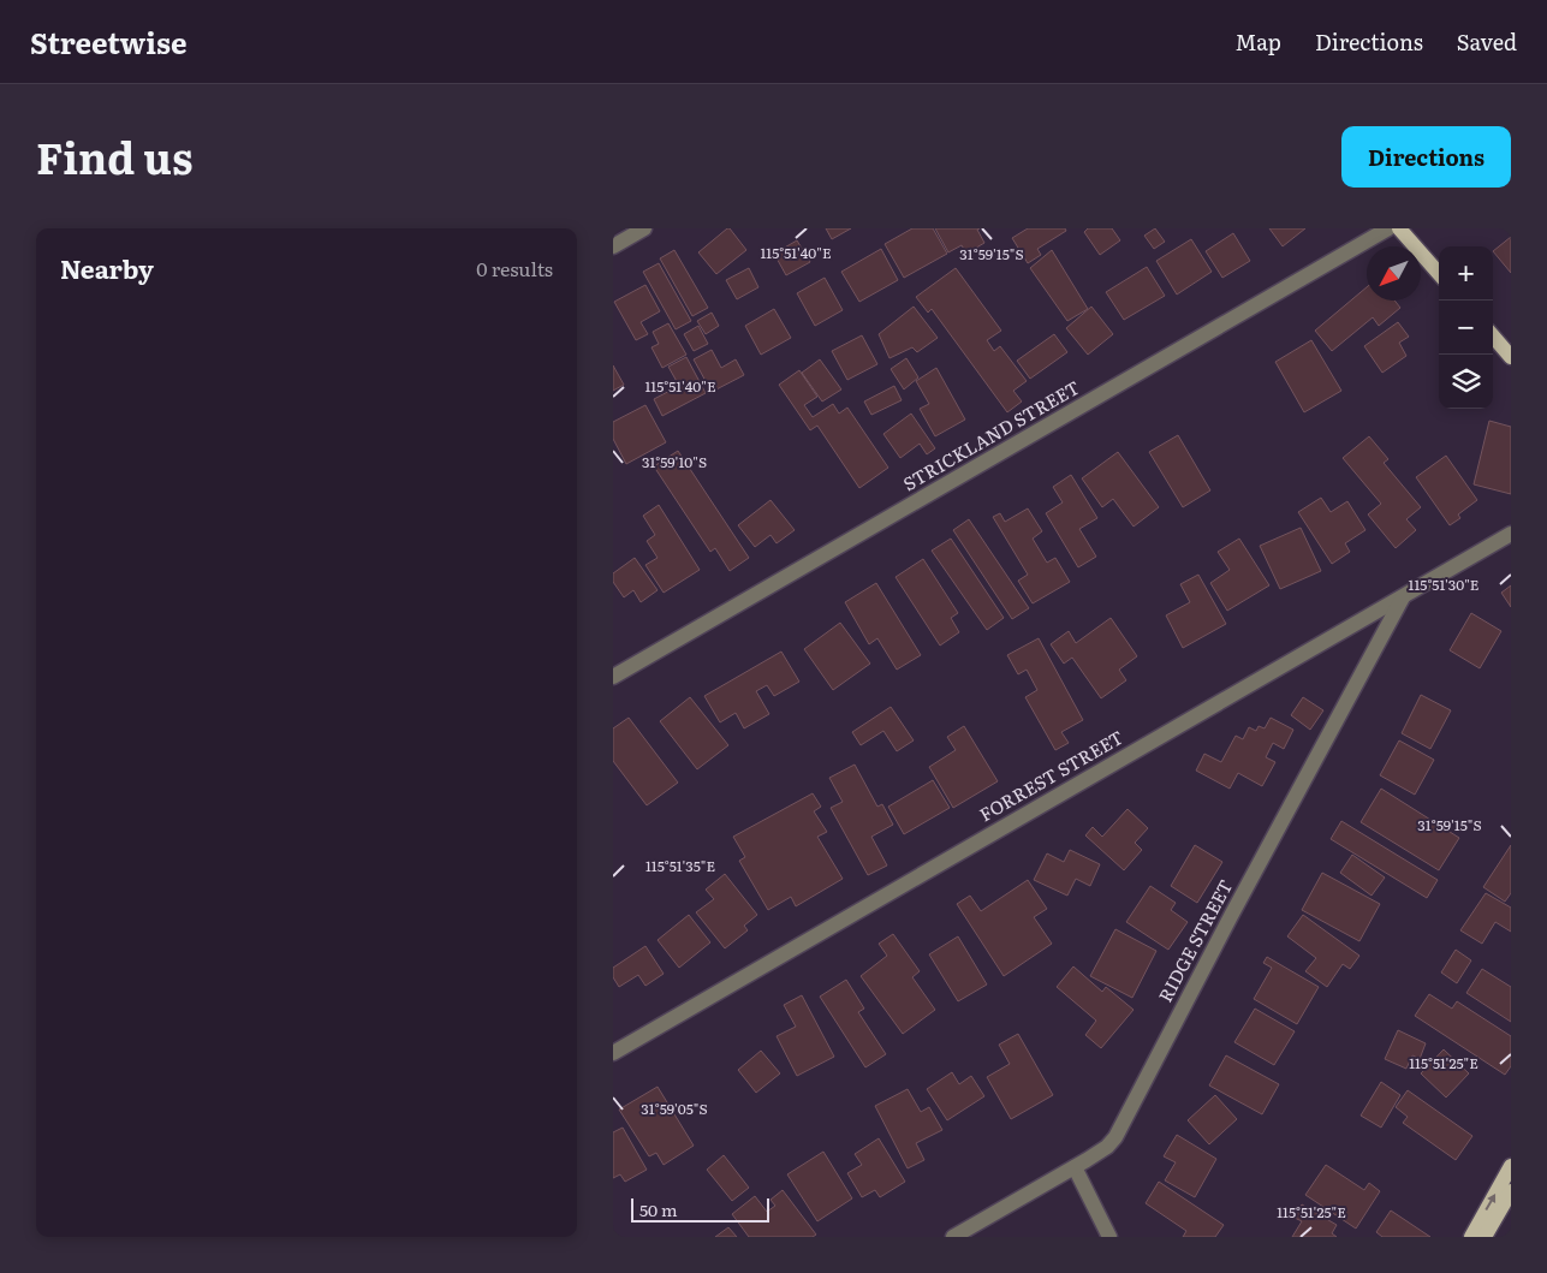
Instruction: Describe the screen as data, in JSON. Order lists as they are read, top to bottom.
{
  "streets": {
    "street": ["STRICKLAND STREET", "FORREST STREET", "RIDGE STREET"]
  },
  "crossings": [
    ["FORREST STREET", "RIDGE STREET"]
  ],
  "scale_bar": "50 m",
  "north": "bottom left",
  "page": {
    "header": "Streetwise",
    "nav": ["Map", "Directions", "Saved"],
    "title": "Find us",
    "buttons": "Directions",
    "heading": ["Nearby", "0 results"],
    "map_buttons": ["+", "−"],
    "scale": "50 m"
  },
  "coordinates": [
    "115°51'40\"E",
    "31°59'15\"S",
    "31°59'10\"S",
    "115°51'30\"E",
    "115°51'35\"E",
    "115°51'25\"E",
    "31°59'05\"S"
  ]
}
